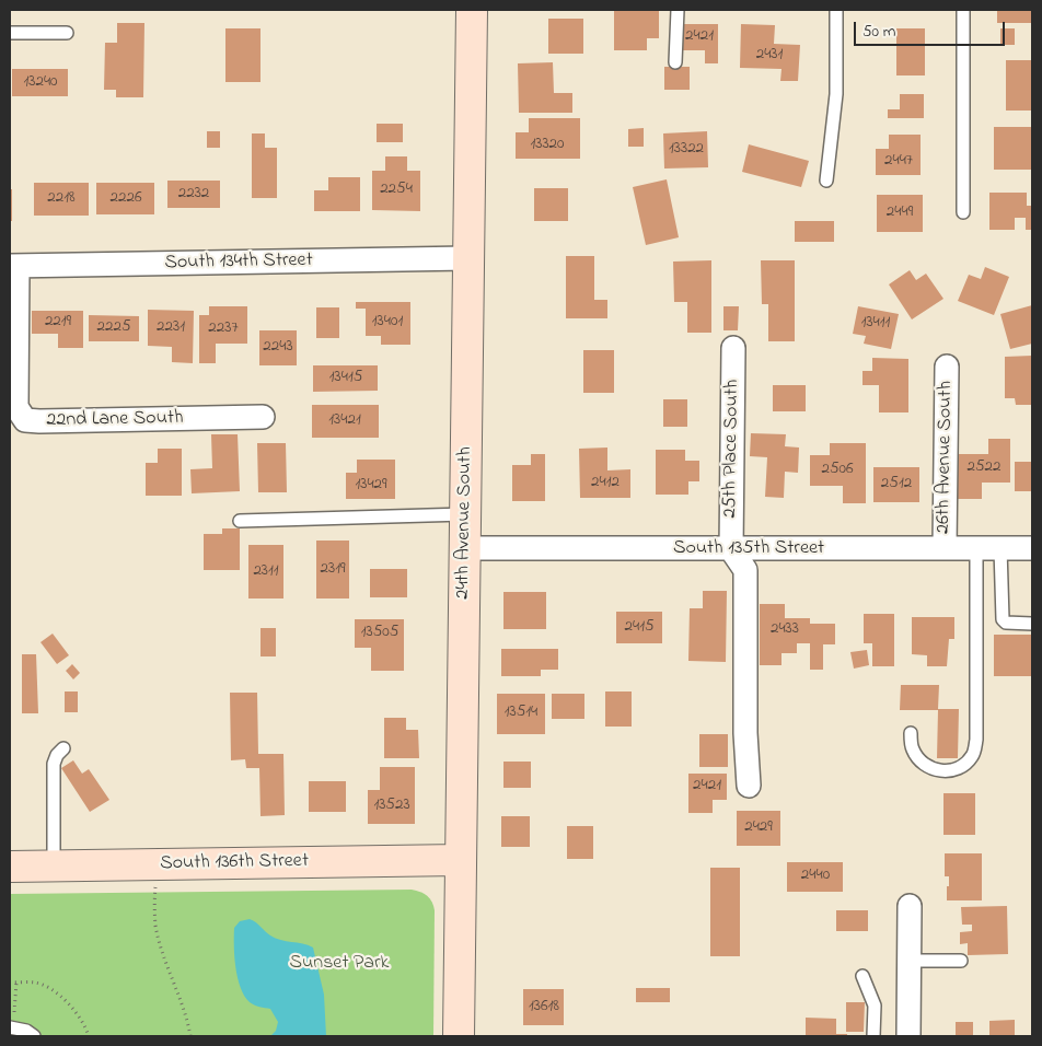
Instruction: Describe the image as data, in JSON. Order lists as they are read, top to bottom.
{
  "streets": {
    "street": [
      "South 134th Street",
      "22nd Lane South",
      "25th Place South",
      "26th Avenue South",
      "24th Avenue South",
      "South 135th Street",
      "South 136th Street"
    ]
  },
  "crossings": [
    ["South 134th Street", "22nd Lane South"],
    ["South 134th Street", "24th Avenue South"],
    ["25th Place South", "South 135th Street"],
    ["26th Avenue South", "South 135th Street"],
    ["24th Avenue South", "South 135th Street"],
    ["24th Avenue South", "South 136th Street"]
  ],
  "parks": ["Sunset Park"],
  "house_numbers": [
    "2421",
    "2431",
    "13240",
    "13320",
    "13322",
    "2447",
    "2254",
    "2232",
    "2218",
    "2226",
    "2449",
    "2219",
    "13401",
    "13411",
    "2225",
    "2231",
    "2237",
    "2243",
    "13415",
    "13421",
    "2522",
    "2506",
    "2412",
    "2512",
    "13429",
    "2319",
    "2311",
    "2415",
    "2433",
    "13505",
    "13514",
    "2421",
    "13523",
    "2429",
    "2440",
    "13618"
  ],
  "scale_bar": "50 m"
}
